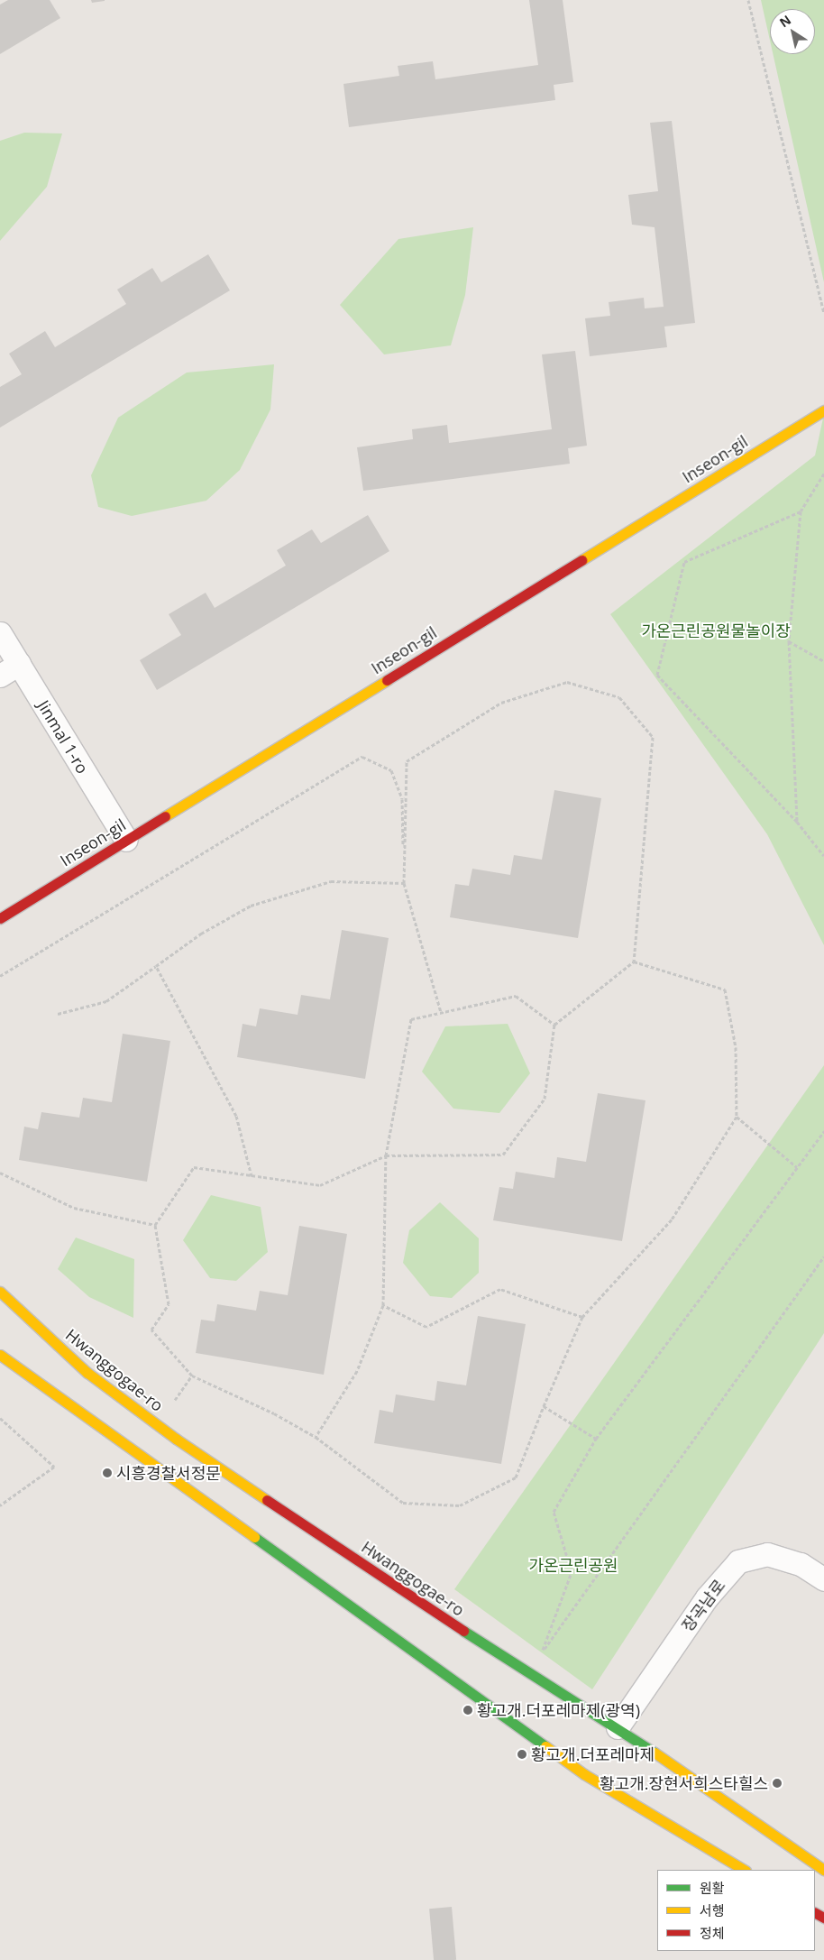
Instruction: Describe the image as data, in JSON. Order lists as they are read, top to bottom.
{
  "streets": {
    "main road": ["Inseon-gil", "Hwanggogae-ro"],
    "street": ["Jinmal 1-ro", "장곡남로"]
  },
  "crossings": [
    ["Inseon-gil", "Jinmal 1-ro"],
    ["Hwanggogae-ro", "장곡남로"]
  ],
  "parks": ["가온근린공원물놀이장", "가온근린공원"],
  "places": [
    "시흥경찰서정문",
    "황고개.더포레마제(광역)",
    "황고개.더포레마제",
    "황고개.장현서희스타힐스"
  ],
  "legend": ["원활", "서행", "정체"],
  "north": "top left"
}
